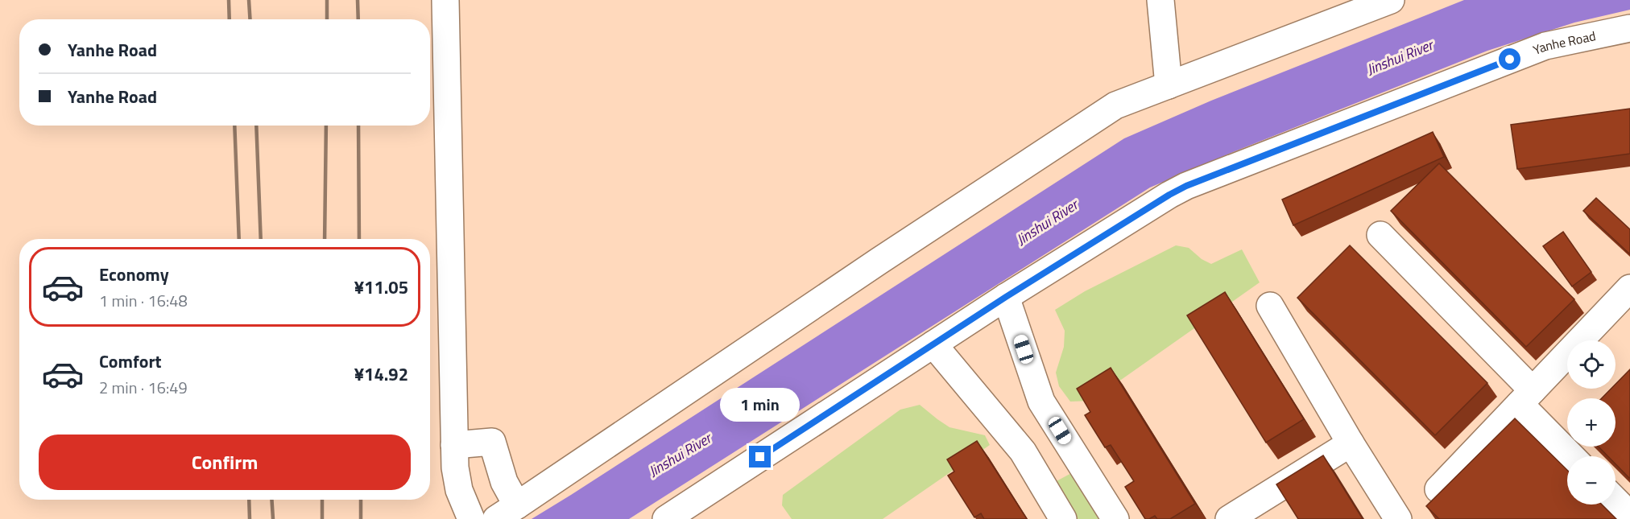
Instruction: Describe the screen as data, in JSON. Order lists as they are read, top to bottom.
{
  "streets": {
    "street": ["Yanhe Road"]
  },
  "water": ["Jinshui River"],
  "page": {
    "banner": ["Yanhe Road", "Yanhe Road"],
    "list": [
      {
        "name": "Economy",
        "note": "1 min · 16:48",
        "value": "¥11.05"
      },
      {
        "name": "Comfort",
        "note": "2 min · 16:49",
        "value": "¥14.92"
      }
    ],
    "map_buttons": ["+", "−"],
    "bubble": "1 min",
    "buttons": "Confirm"
  }
}
